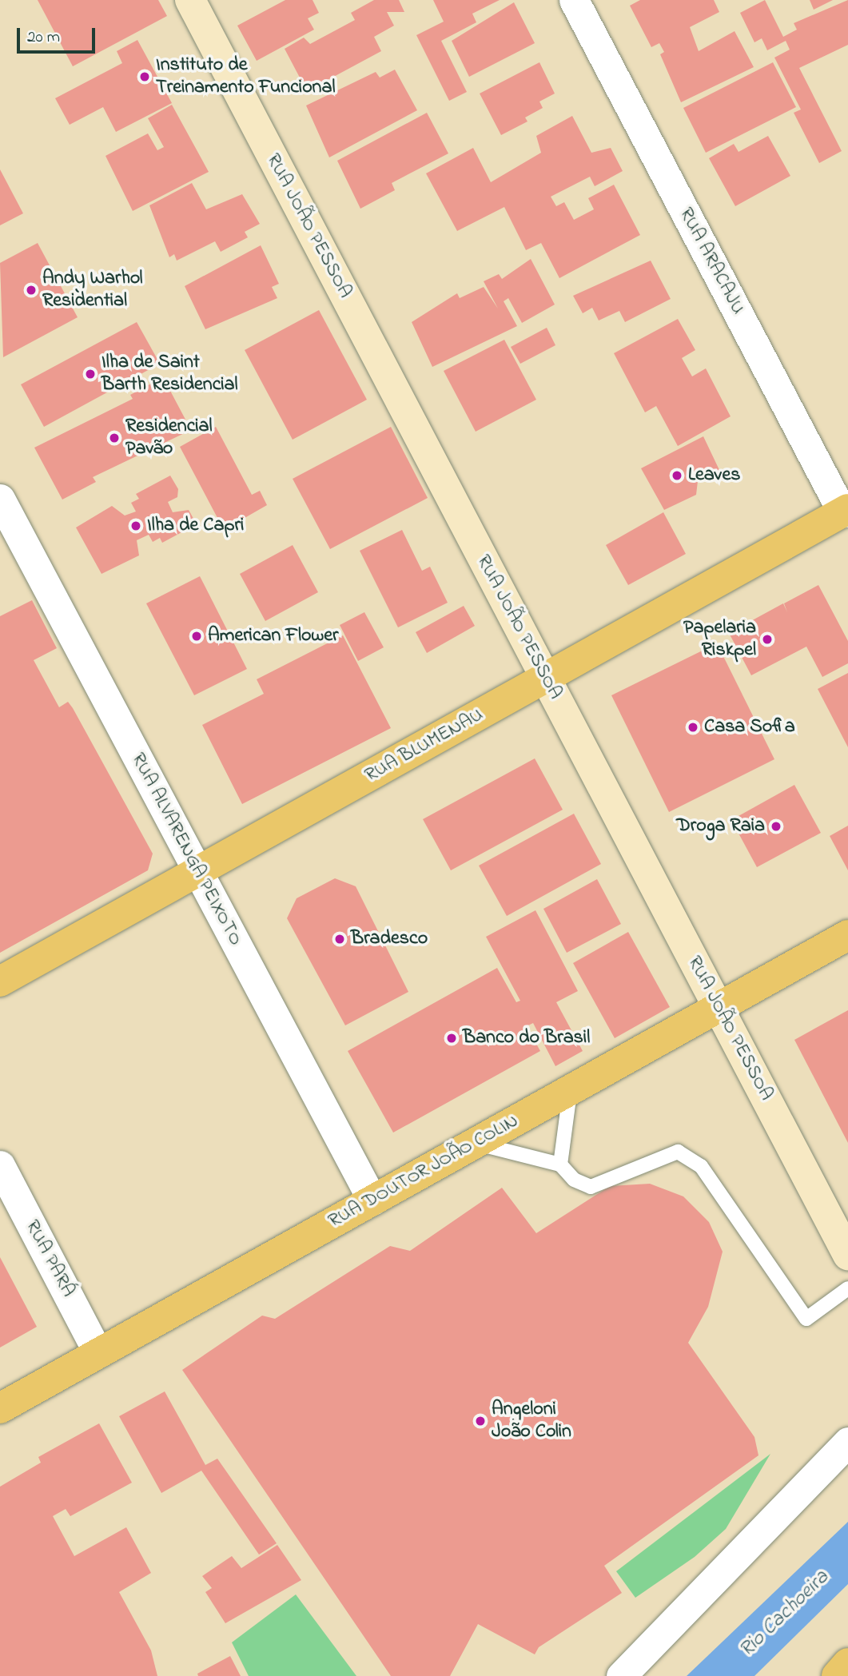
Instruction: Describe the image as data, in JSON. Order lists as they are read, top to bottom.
{
  "streets": {
    "main road": ["RUA BLUMENAU", "RUA DOUTOR JOÃO COLIN"],
    "street": [
      "RUA JOÃO PESSOA",
      "RUA ARACAJU",
      "RUA ALVARENGA PEIXOTO",
      "RUA PARÁ"
    ]
  },
  "crossings": [
    ["RUA JOÃO PESSOA", "RUA BLUMENAU"],
    ["RUA JOÃO PESSOA", "RUA DOUTOR JOÃO COLIN"],
    ["RUA ARACAJU", "RUA BLUMENAU"],
    ["RUA BLUMENAU", "RUA ALVARENGA PEIXOTO"],
    ["RUA ALVARENGA PEIXOTO", "RUA DOUTOR JOÃO COLIN"],
    ["RUA DOUTOR JOÃO COLIN", "RUA PARÁ"]
  ],
  "water": ["Rio Cachoeira"],
  "places": [
    "Instituto de Treinamento Funcional",
    "Andy Warhol Residential",
    "Ilha de Saint Barth Residencial",
    "Residencial Pavão",
    "Leaves",
    "Ilha de Capri",
    "American Flower",
    "Papelaria Riskpel",
    "Casa Sofia",
    "Droga Raia",
    "Bradesco",
    "Banco do Brasil",
    "Angeloni João Colin"
  ],
  "scale_bar": "20 m"
}
